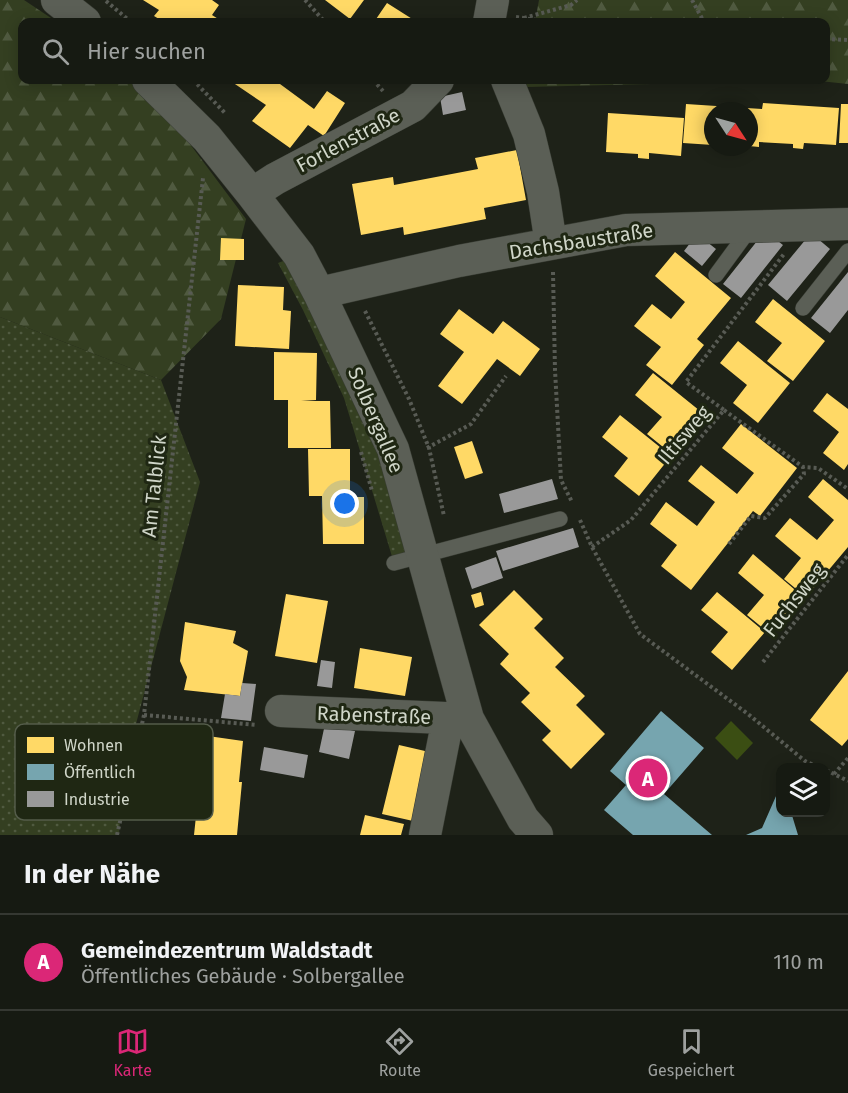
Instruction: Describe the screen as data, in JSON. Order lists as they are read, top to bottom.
{
  "streets": {
    "street": [
      "Forlenstraße",
      "Dachsbaustraße",
      "Solbergallee",
      "Rabenstraße"
    ],
    "path": ["Iltisweg", "Am Talblick", "Fuchsweg"]
  },
  "crossings": [
    ["Forlenstraße", "Solbergallee"],
    ["Dachsbaustraße", "Solbergallee"],
    ["Dachsbaustraße", "Iltisweg"],
    ["Solbergallee", "Am Talblick"],
    ["Solbergallee", "Rabenstraße"]
  ],
  "legend": ["Wohnen", "Öffentlich", "Industrie"],
  "north": "bottom right",
  "page": {
    "search": "Hier suchen",
    "pins": "A",
    "heading": "In der Nähe",
    "list": [
      {
        "mark": "A",
        "name": "Gemeindezentrum Waldstadt",
        "note": "Öffentliches Gebäude · Solbergallee",
        "value": "110 m"
      }
    ],
    "nav": ["Karte", "Route", "Gespeichert"]
  }
}
